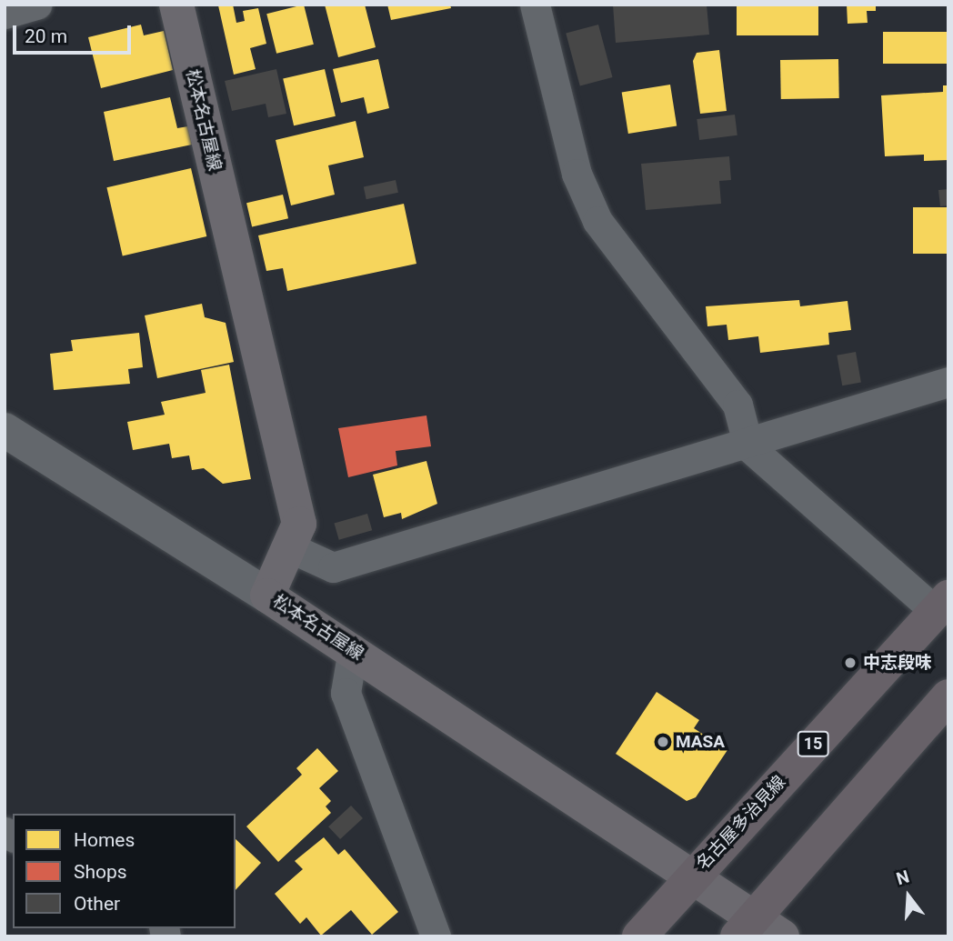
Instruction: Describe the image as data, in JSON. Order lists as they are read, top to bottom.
{
  "streets": {
    "main road": ["松本名古屋線", "15", "名古屋多治見線"]
  },
  "crossings": [
    ["松本名古屋線", "名古屋多治見線"]
  ],
  "places": ["中志段味", "MASA"],
  "legend": ["Homes", "Shops", "Other"],
  "scale_bar": "20 m",
  "north": "top"
}
